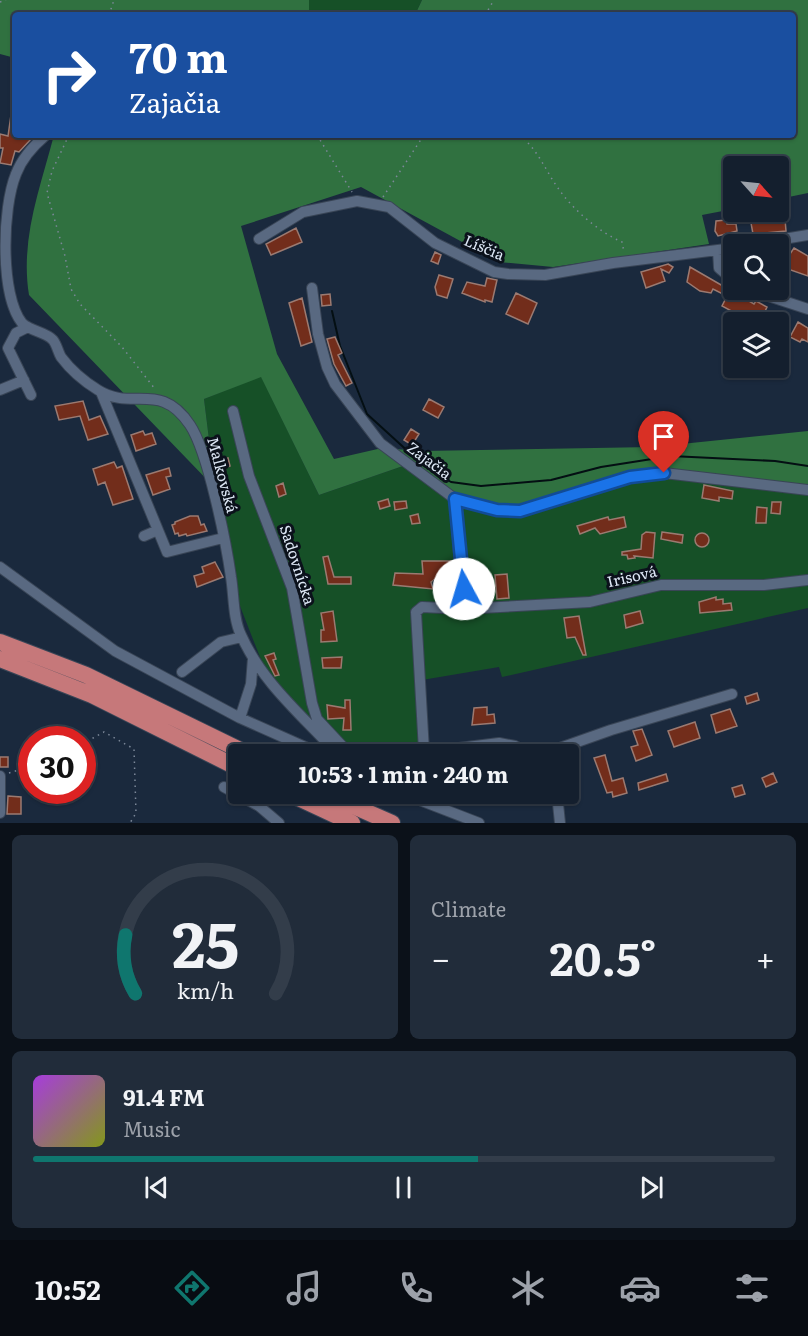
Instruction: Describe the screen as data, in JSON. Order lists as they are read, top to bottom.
{
  "streets": {
    "street": [
      "Líščia",
      "Zajačia",
      "Malkovská",
      "Sadovnícka",
      "Irisová"
    ]
  },
  "north": "bottom right",
  "page": {
    "turn": ["70 m", "Zajačia"],
    "limit": "30",
    "trip": "10:53 · 1 min · 240 m",
    "tile": "Climate",
    "heat": ["−", "20.5°", "+"],
    "song": ["91.4 FM", "Music"],
    "tabs": "10:52",
    "gauge": ["25", "km/h"]
  }
}
